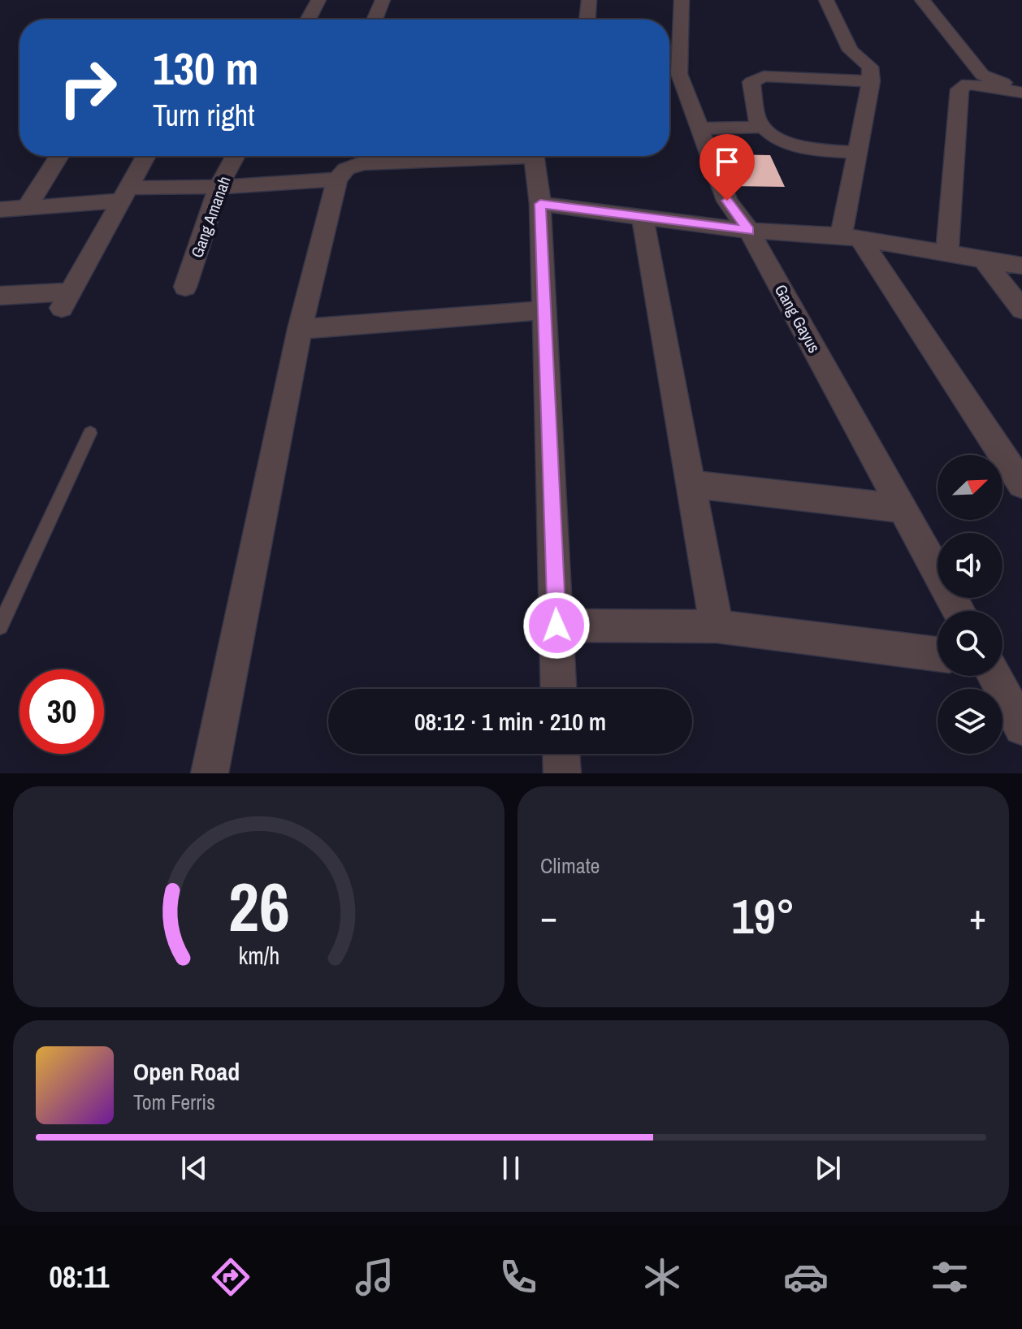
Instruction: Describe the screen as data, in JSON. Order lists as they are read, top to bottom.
{
  "streets": {
    "street": ["Gang Amanah", "Gang Gayus"]
  },
  "north": "top right",
  "page": {
    "turn": ["130 m", "Turn right"],
    "limit": "30",
    "trip": "08:12 · 1 min · 210 m",
    "tile": "Climate",
    "heat": ["−", "19°", "+"],
    "song": ["Open Road", "Tom Ferris"],
    "tabs": "08:11",
    "gauge": ["26", "km/h"]
  }
}
